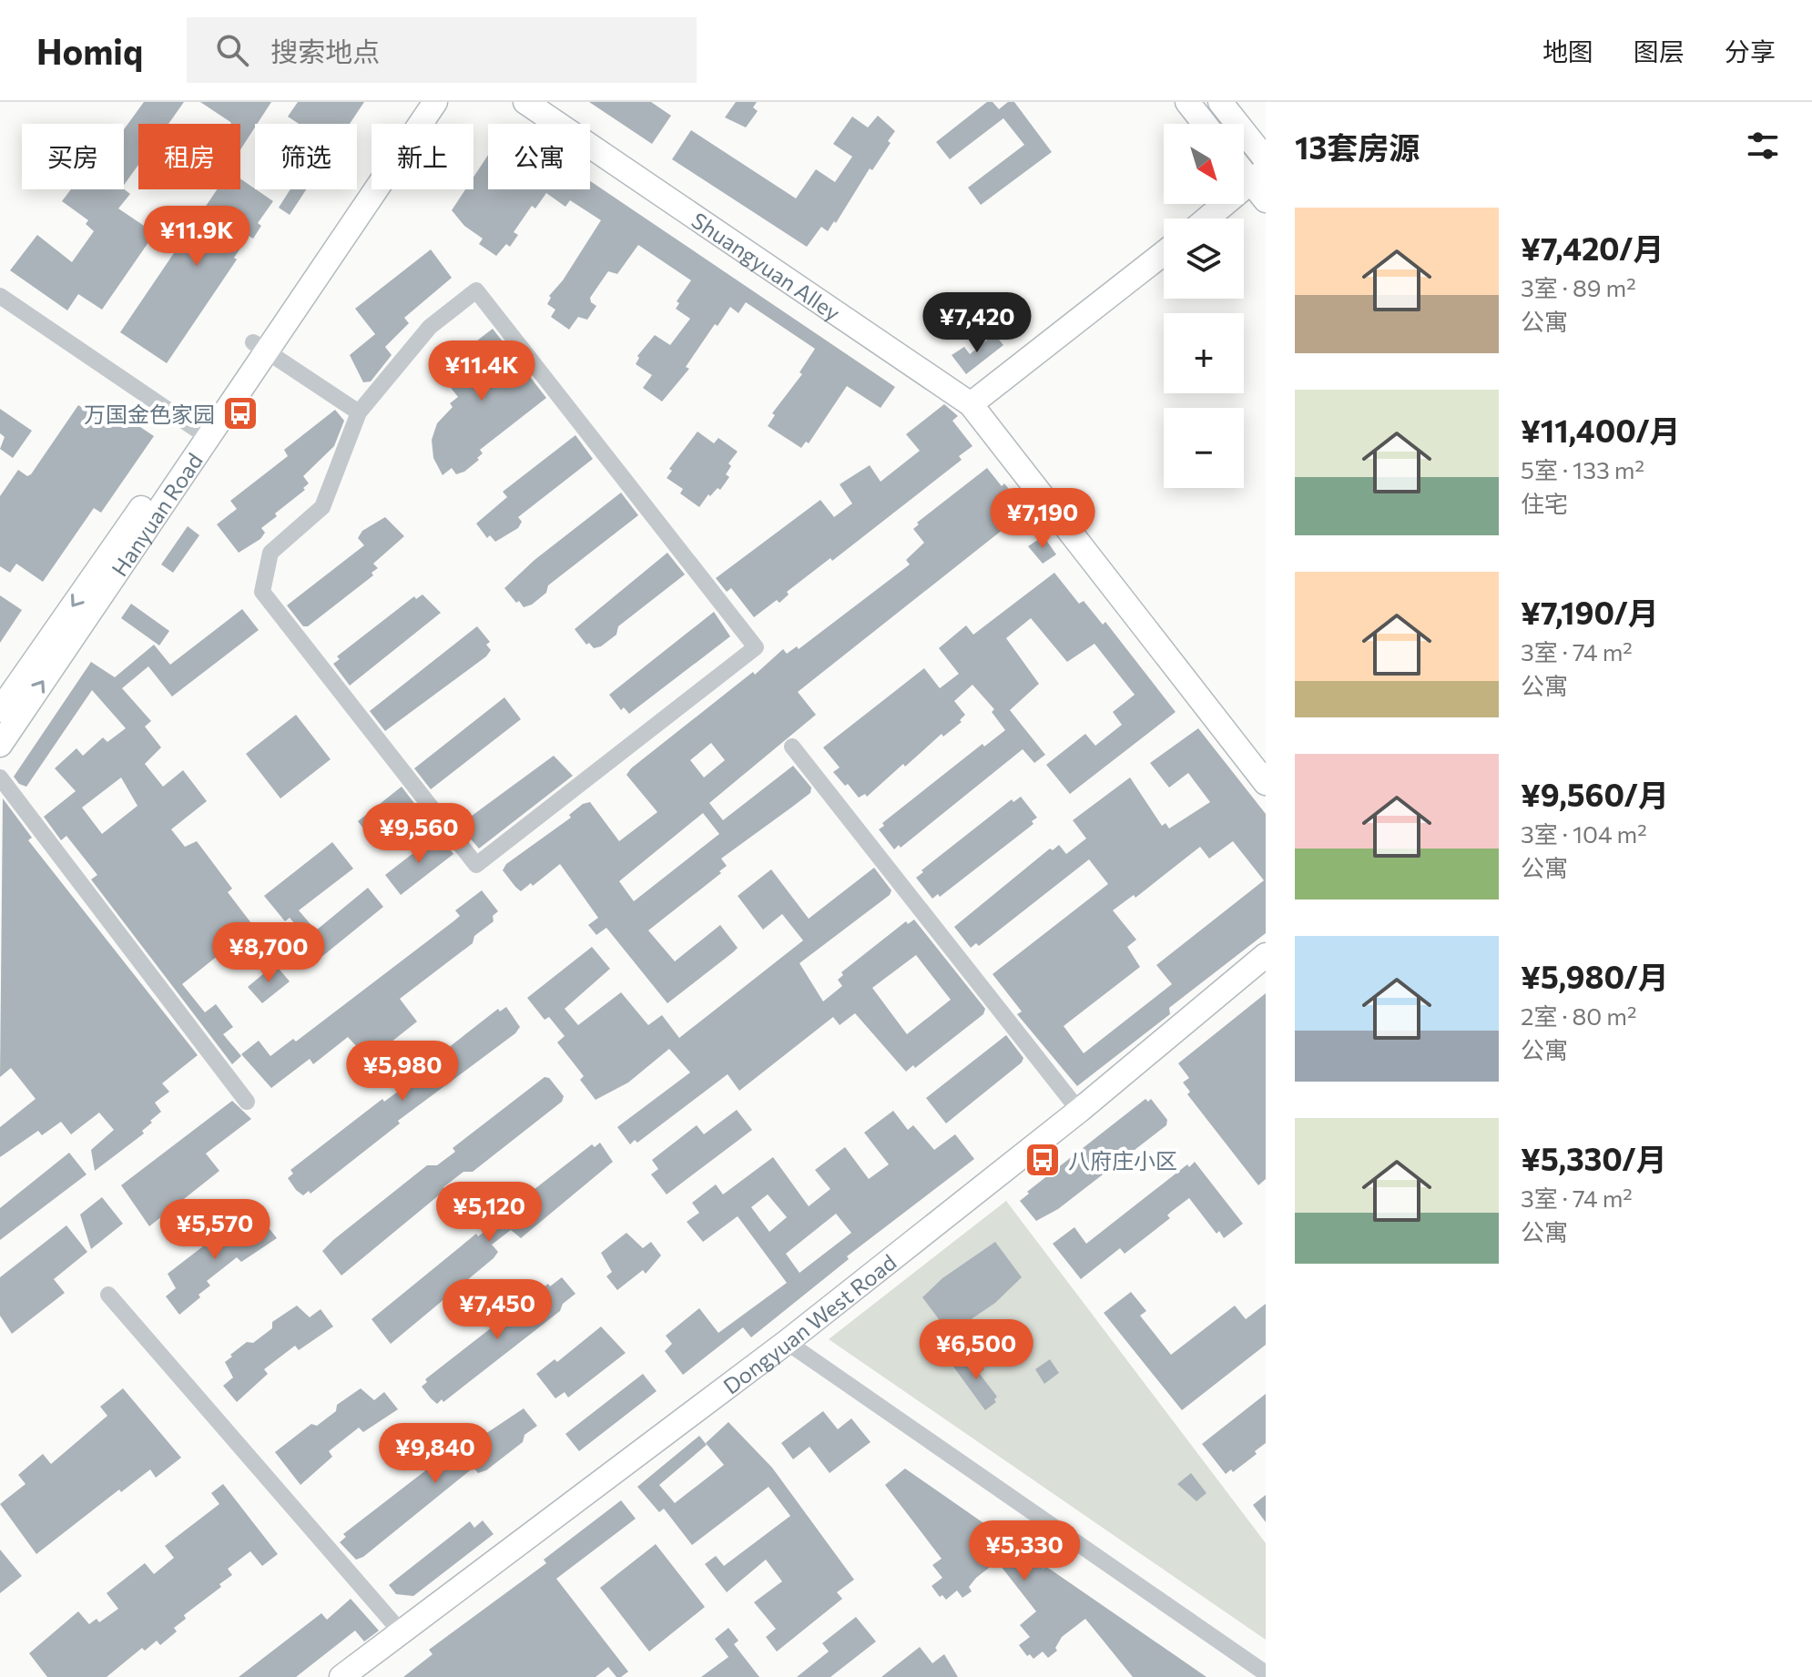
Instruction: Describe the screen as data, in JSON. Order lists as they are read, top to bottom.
{
  "streets": {
    "street": ["Shuangyuan Alley", "Hanyuan Road", "Dongyuan West Road"]
  },
  "places": {
    "bus stop": ["万国金色家园", "八府庄小区"]
  },
  "north": "bottom right",
  "page": {
    "header": "Homiq",
    "search": "搜索地点",
    "nav": ["地图", "图层", "分享"],
    "heading": "13套房源",
    "map_buttons": ["+", "−"],
    "chip": [
      "买房",
      "租房",
      "筛选",
      "新上",
      "公寓"
    ],
    "list": [
      {
        "name": "¥7,420/月",
        "note": "3室 · 89 m² · 公寓"
      },
      {
        "name": "¥11,400/月",
        "note": "5室 · 133 m² · 住宅"
      },
      {
        "name": "¥7,190/月",
        "note": "3室 · 74 m² · 公寓"
      },
      {
        "name": "¥9,560/月",
        "note": "3室 · 104 m² · 公寓"
      },
      {
        "name": "¥5,980/月",
        "note": "2室 · 80 m² · 公寓"
      },
      {
        "name": "¥5,330/月",
        "note": "3室 · 74 m² · 公寓"
      }
    ],
    "price": [
      "¥11.9K",
      "¥7,420",
      "¥11.4K",
      "¥7,190",
      "¥9,560",
      "¥8,700",
      "¥5,980",
      "¥5,120",
      "¥5,570",
      "¥7,450",
      "¥6,500",
      "¥9,840",
      "¥5,330"
    ]
  }
}
